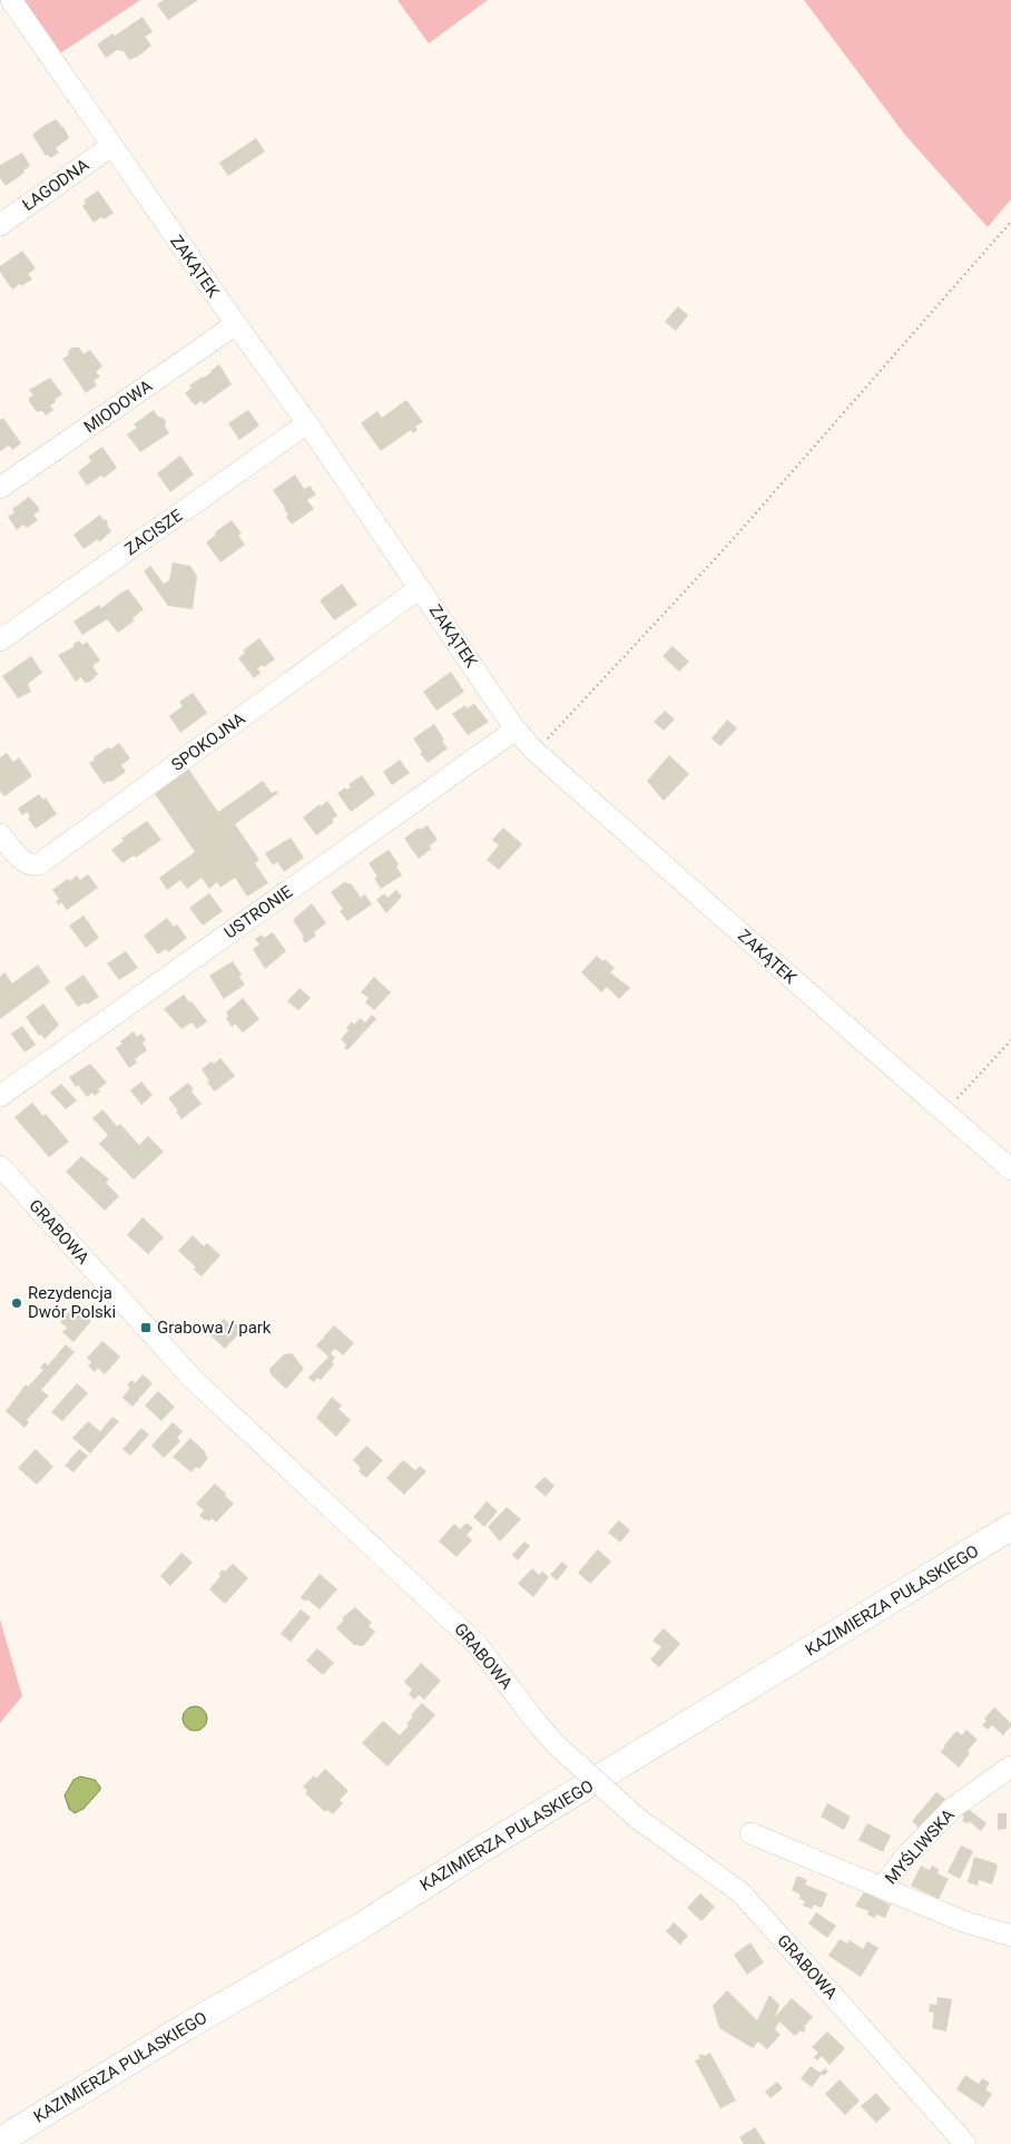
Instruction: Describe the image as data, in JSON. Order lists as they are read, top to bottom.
{
  "streets": {
    "main road": ["KAZIMIERZA PUŁASKIEGO"],
    "street": [
      "ŁAGODNA",
      "ZAKĄTEK",
      "MIODOWA",
      "ZACISZE",
      "SPOKOJNA",
      "USTRONIE",
      "GRABOWA",
      "MYŚLIWSKA"
    ]
  },
  "crossings": [
    ["ŁAGODNA", "ZAKĄTEK"],
    ["ZAKĄTEK", "MIODOWA"],
    ["ZAKĄTEK", "ZACISZE"],
    ["ZAKĄTEK", "SPOKOJNA"],
    ["ZAKĄTEK", "USTRONIE"]
  ],
  "places": {
    "other": ["Rezydencja Dwór Polski"],
    "transit": ["Grabowa / park"]
  }
}
